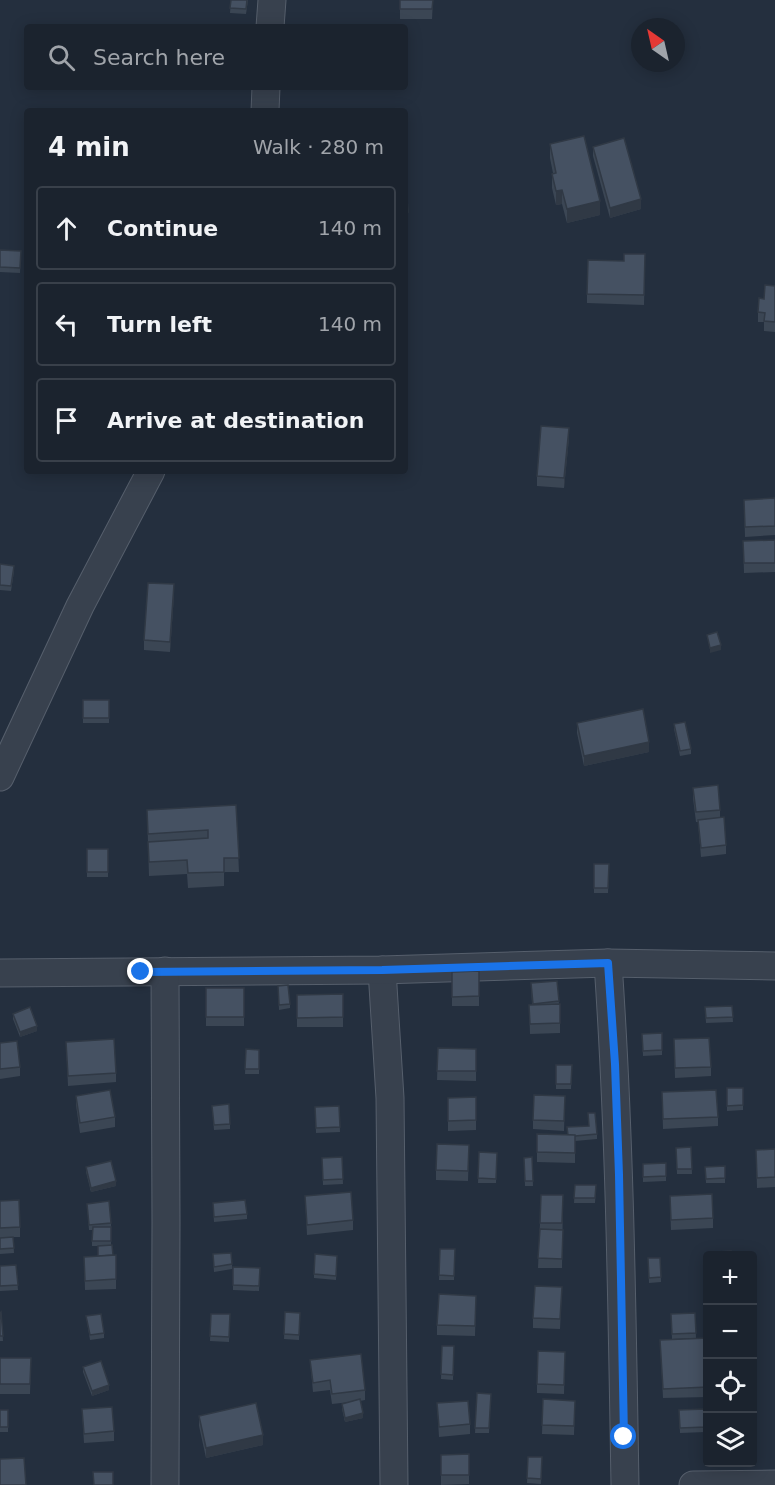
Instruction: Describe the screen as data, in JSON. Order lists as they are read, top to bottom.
{
  "north": "top left",
  "page": {
    "search": "Search here",
    "heading": ["4 min", "Walk · 280 m"],
    "list": [
      ["Continue", "140 m"],
      ["Turn left", "140 m"],
      "Arrive at destination"
    ],
    "map_buttons": ["+", "−"]
  }
}
